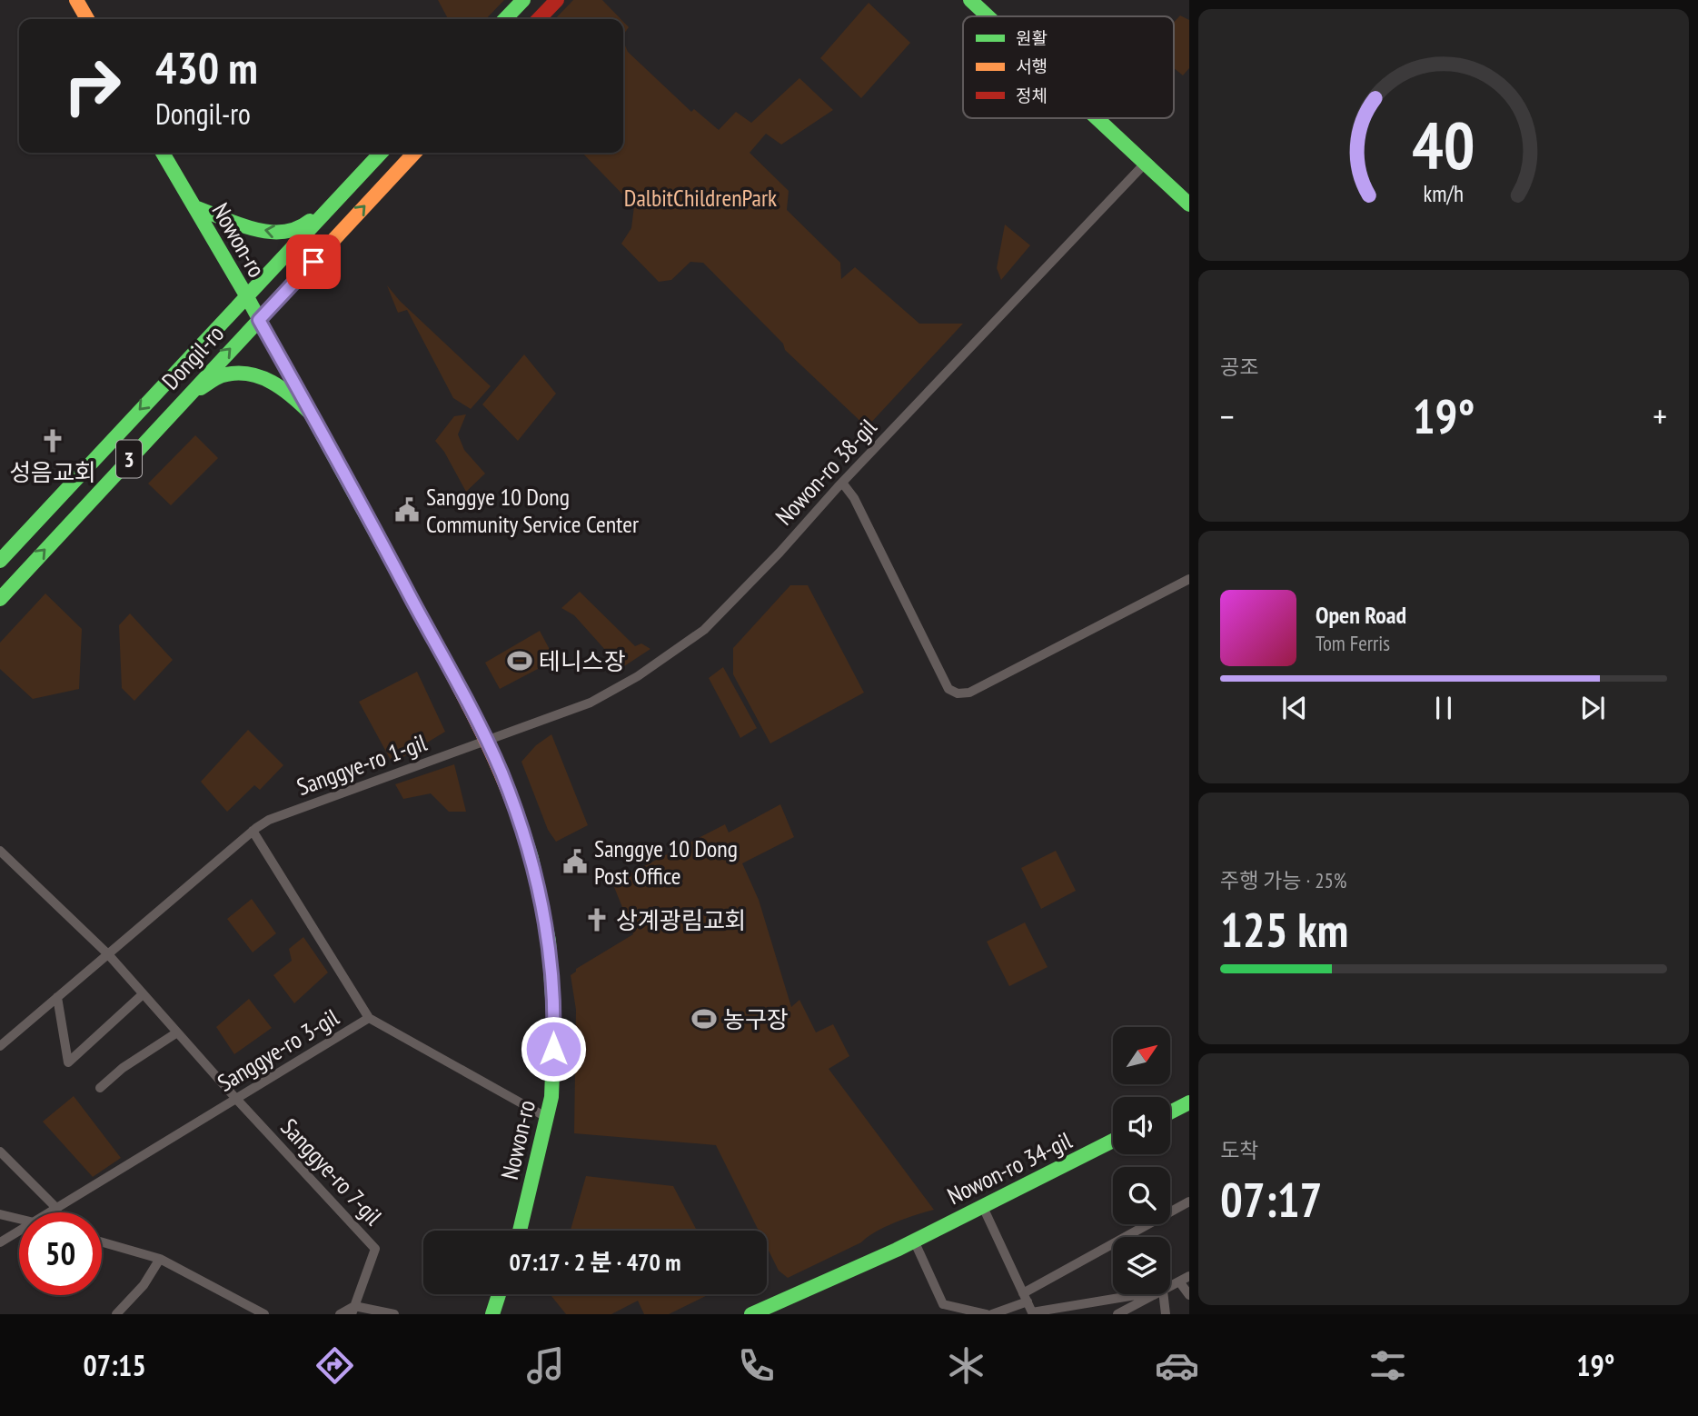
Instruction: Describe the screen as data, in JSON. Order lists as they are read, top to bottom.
{
  "streets": {
    "main road": [
      "Nowon-ro",
      "Dongil-ro",
      "3",
      "Nowon-ro 34-gil"
    ],
    "street": [
      "Nowon-ro 38-gil",
      "Sanggye-ro 1-gil",
      "Sanggye-ro 3-gil",
      "Sanggye-ro 7-gil"
    ]
  },
  "crossings": [
    ["Nowon-ro", "Dongil-ro"],
    ["Nowon-ro", "Nowon-ro 38-gil"],
    ["Nowon-ro", "Sanggye-ro 1-gil"],
    ["Nowon-ro", "Sanggye-ro 3-gil"],
    ["Nowon-ro 38-gil", "Sanggye-ro 1-gil"],
    ["Sanggye-ro 3-gil", "Sanggye-ro 7-gil"]
  ],
  "parks": ["DalbitChildrenPark"],
  "places": {
    "church": ["성음교회", "상계광림교회"],
    "public building": ["Sanggye 10 Dong Community Service Center", "Sanggye 10 Dong Post Office"],
    "sports": ["테니스장", "농구장"]
  },
  "legend": ["원활", "서행", "정체"],
  "north": "top right",
  "page": {
    "turn": ["430 m", "Dongil-ro"],
    "tile": [
      "공조",
      ["주행 가능 · 25%", "125 km"],
      ["도착", "07:17"]
    ],
    "heat": ["−", "19°", "+"],
    "song": ["Open Road", "Tom Ferris"],
    "limit": "50",
    "trip": "07:17 · 2 분 · 470 m",
    "tabs": ["07:15", "19°"],
    "gauge": ["40", "km/h"]
  }
}
